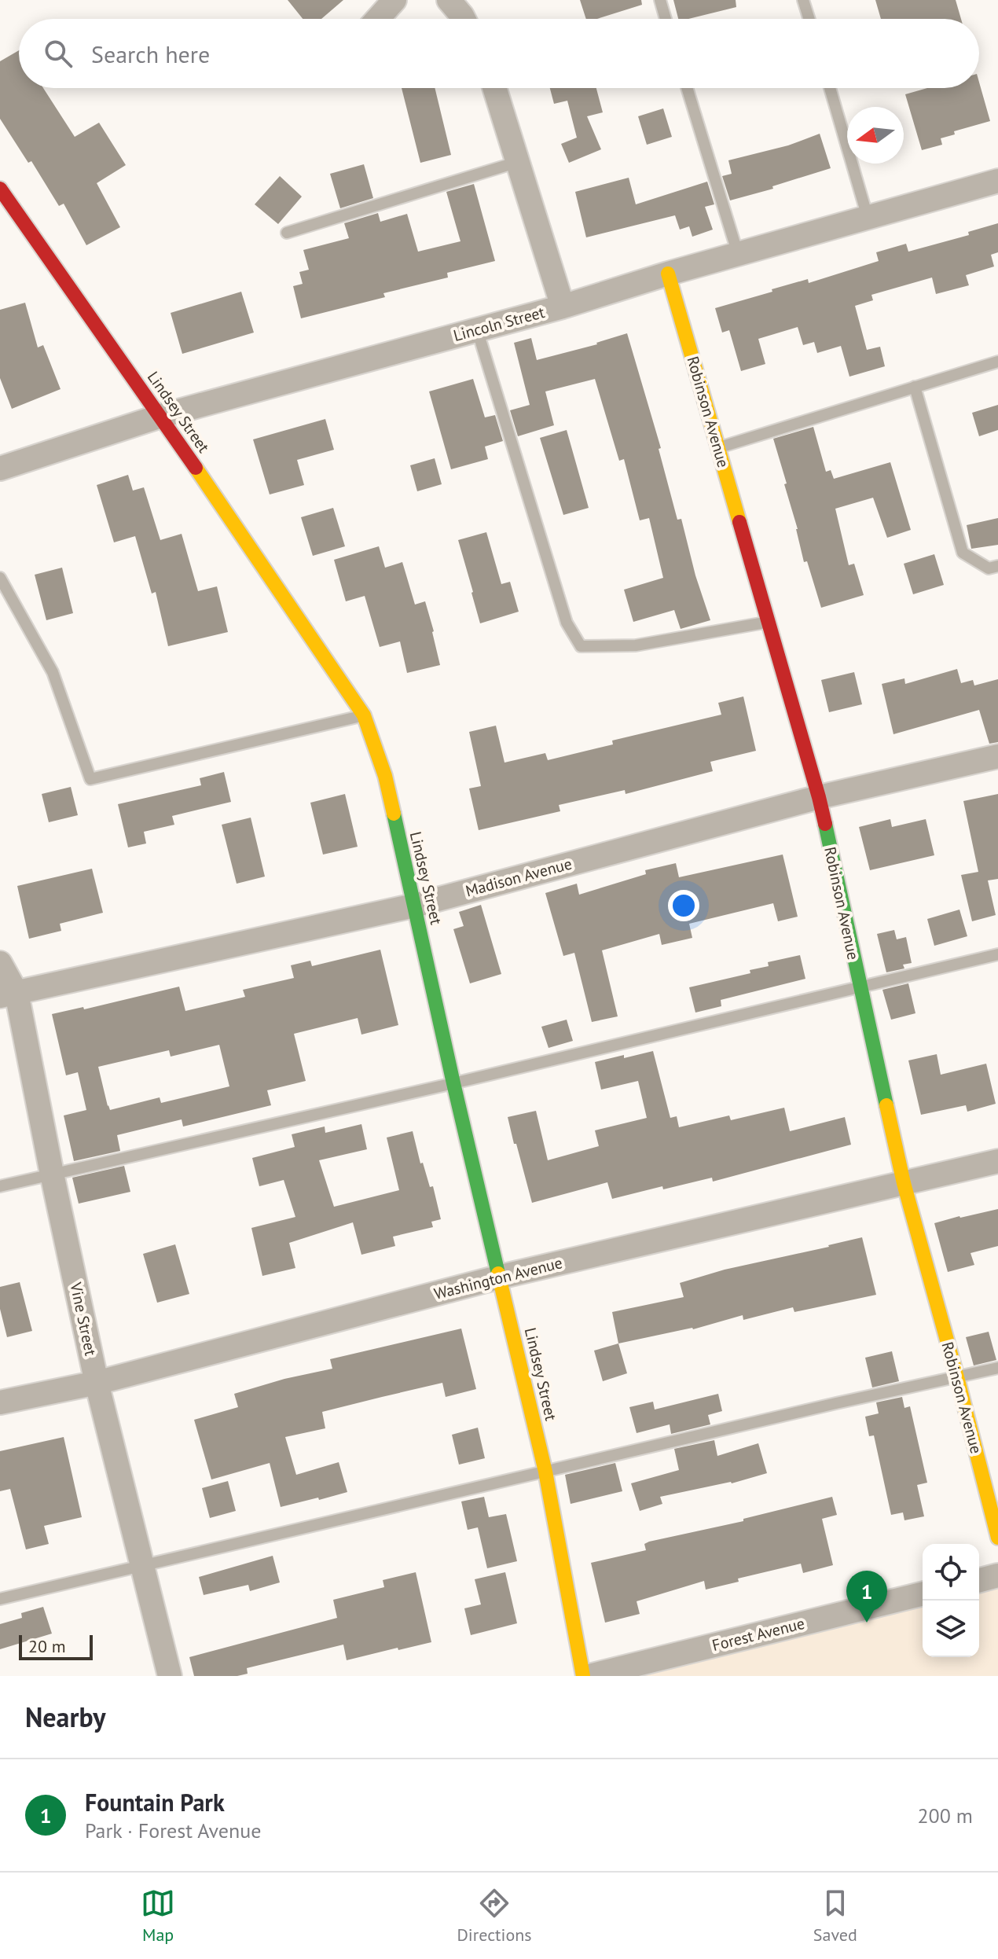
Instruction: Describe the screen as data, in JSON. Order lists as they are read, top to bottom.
{
  "streets": {
    "street": [
      "Lincoln Street",
      "Lindsey Street",
      "Robinson Avenue",
      "Madison Avenue",
      "Washington Avenue",
      "Vine Street",
      "Forest Avenue"
    ]
  },
  "crossings": [
    ["Lincoln Street", "Lindsey Street"],
    ["Lincoln Street", "Robinson Avenue"],
    ["Lindsey Street", "Madison Avenue"],
    ["Lindsey Street", "Washington Avenue"],
    ["Robinson Avenue", "Madison Avenue"],
    ["Robinson Avenue", "Washington Avenue"],
    ["Madison Avenue", "Vine Street"],
    ["Washington Avenue", "Vine Street"]
  ],
  "scale_bar": "20 m",
  "north": "left",
  "page": {
    "search": "Search here",
    "pins": "1",
    "scale": "20 m",
    "heading": "Nearby",
    "list": [
      {
        "mark": "1",
        "name": "Fountain Park",
        "note": "Park · Forest Avenue",
        "value": "200 m"
      }
    ],
    "nav": ["Map", "Directions", "Saved"]
  }
}
